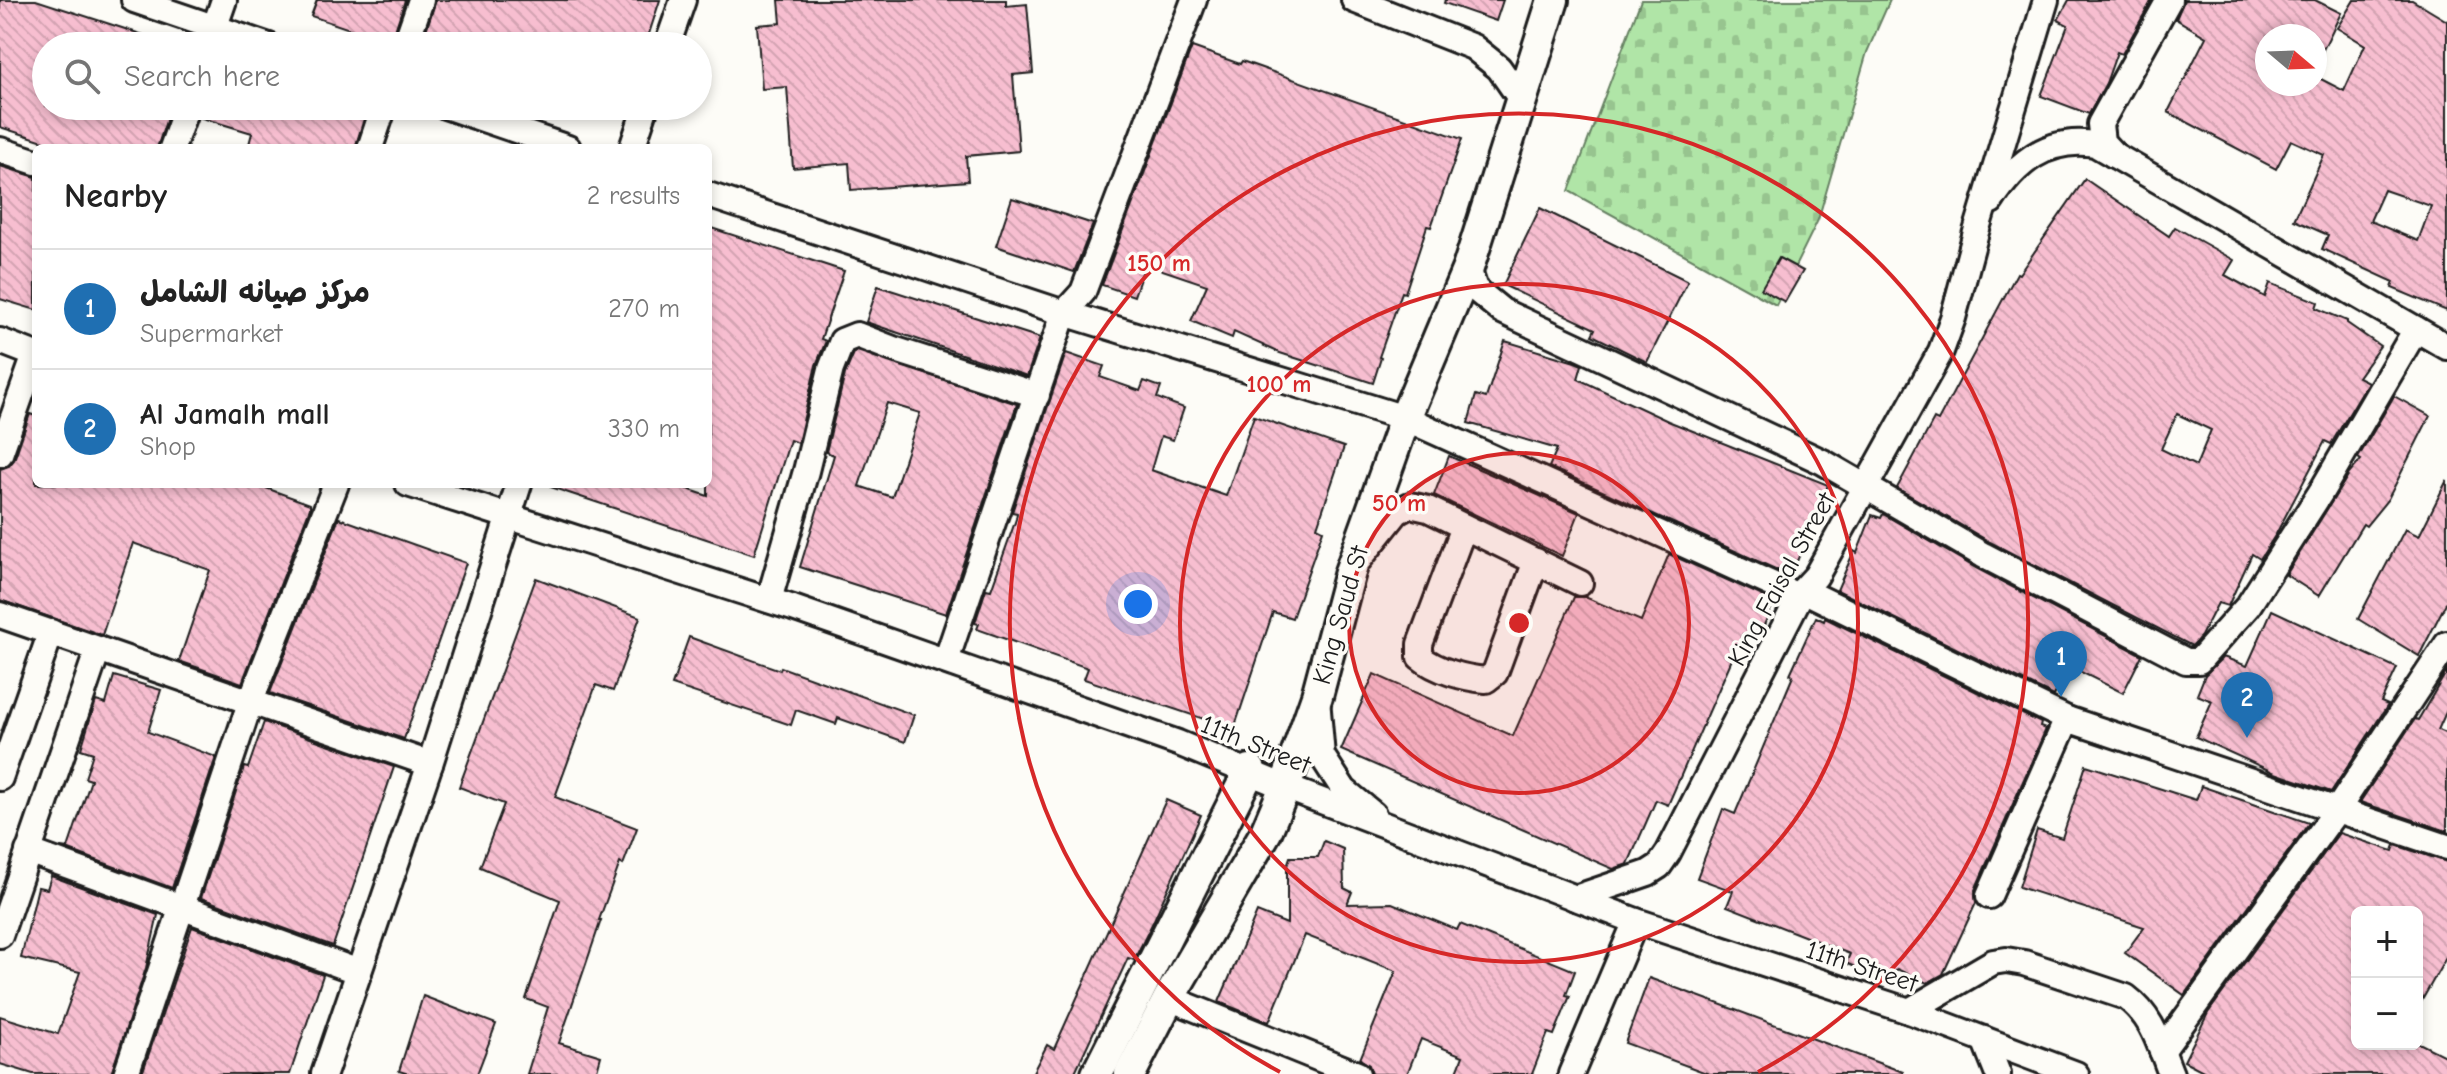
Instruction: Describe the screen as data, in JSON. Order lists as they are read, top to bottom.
{
  "streets": {
    "main road": ["King Saud St"],
    "street": ["King Faisal Street", "11th Street"]
  },
  "crossings": [
    ["King Faisal Street", "11th Street"],
    ["King Saud St", "11th Street"]
  ],
  "north": "right",
  "page": {
    "search": "Search here",
    "heading": ["Nearby", "2 results"],
    "list": [
      {
        "mark": "1",
        "name": "مركز صيانه الشامل",
        "note": "Supermarket",
        "value": "270 m"
      },
      {
        "mark": "2",
        "name": "Al Jamalh mall",
        "note": "Shop",
        "value": "330 m"
      }
    ],
    "pins": ["1", "2"],
    "map_buttons": ["+", "−"]
  },
  "rings": ["150 m", "100 m", "50 m"]
}
